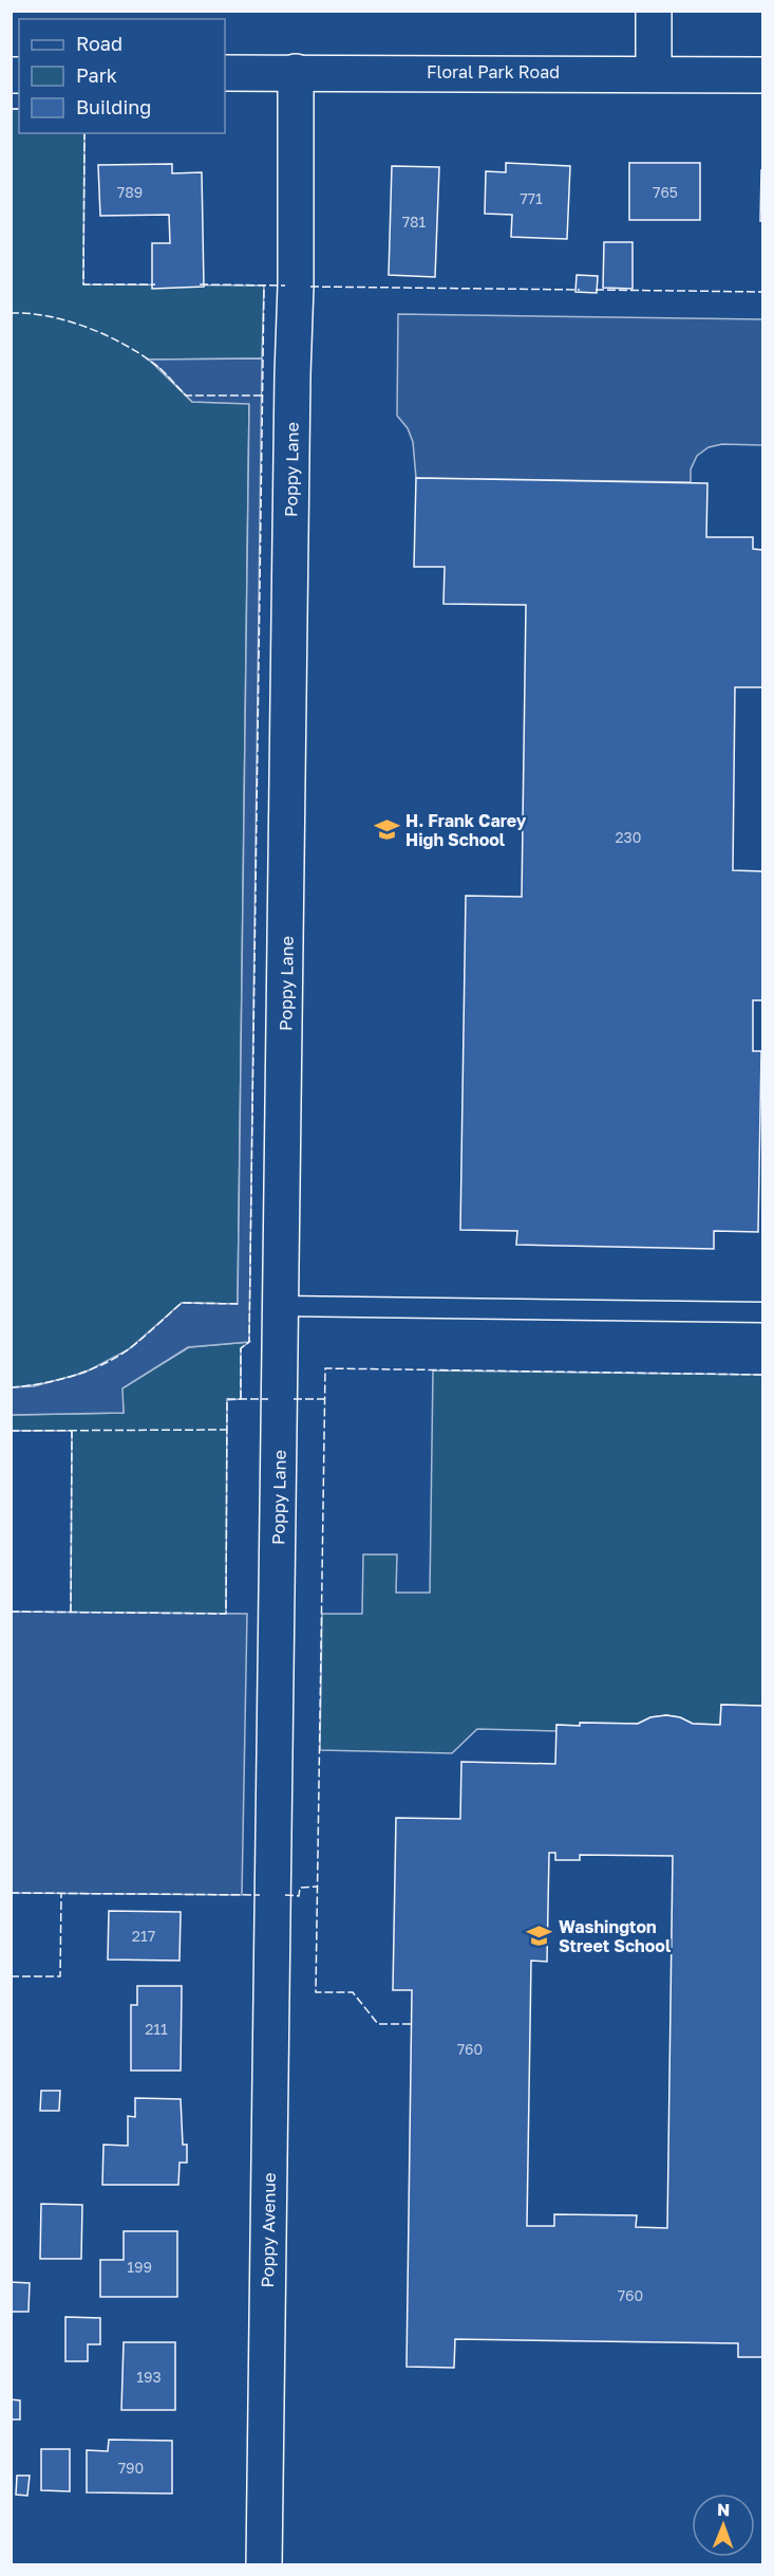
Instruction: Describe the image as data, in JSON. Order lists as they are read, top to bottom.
{
  "streets": {
    "street": ["Floral Park Road", "Poppy Lane", "Poppy Avenue"]
  },
  "crossings": [
    ["Floral Park Road", "Poppy Lane"],
    ["Poppy Lane", "Poppy Avenue"]
  ],
  "places": {
    "school or university": ["H. Frank Carey High School", "Washington Street School"]
  },
  "house_numbers": [
    "789",
    "765",
    "771",
    "781",
    "230",
    "217",
    "211",
    "760",
    "199",
    "760",
    "193",
    "790"
  ],
  "legend": ["Road", "Park", "Building"],
  "north": "top"
}
